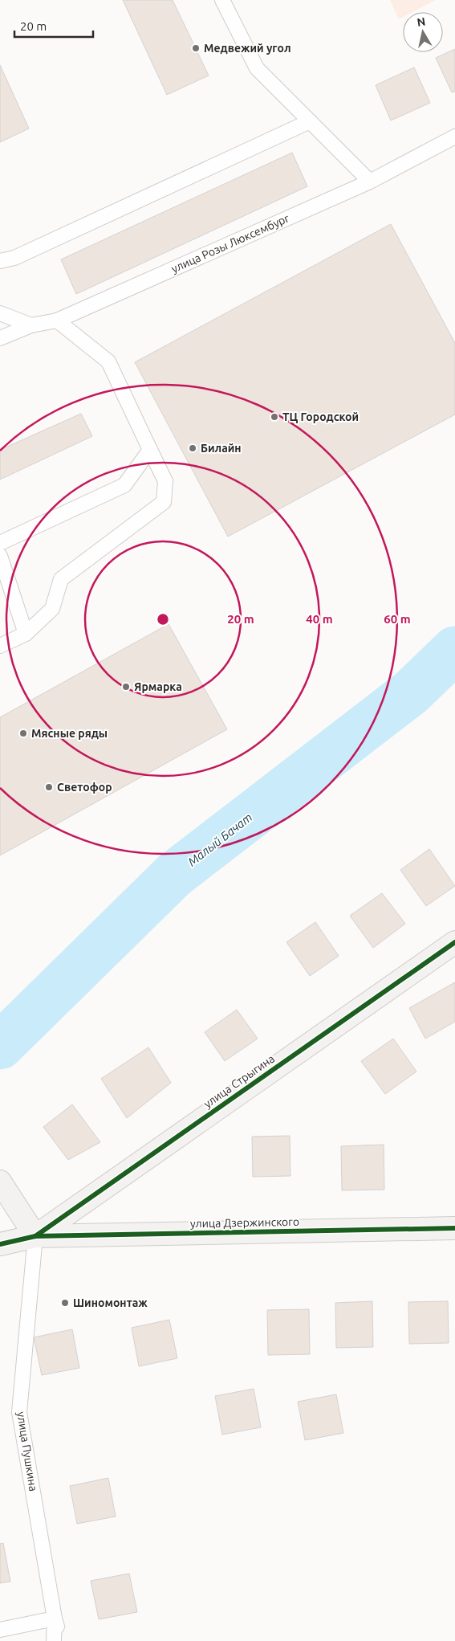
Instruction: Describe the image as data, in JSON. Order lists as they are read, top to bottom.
{
  "streets": {
    "street": ["улица Стрыгина", "улица Дзержинского"],
    "lane": ["улица Розы Люксембург", "улица Пушкина"]
  },
  "crossings": [
    ["улица Стрыгина", "улица Дзержинского"],
    ["улица Стрыгина", "улица Пушкина"],
    ["улица Дзержинского", "улица Пушкина"]
  ],
  "water": ["Малый Бачат"],
  "places": [
    "Медвежий угол",
    "ТЦ Городской",
    "Билайн",
    "Ярмарка",
    "Мясные ряды",
    "Светофор",
    "Шиномонтаж"
  ],
  "scale_bar": "20 m",
  "north": "top",
  "rings": ["20 m", "40 m", "60 m"]
}
